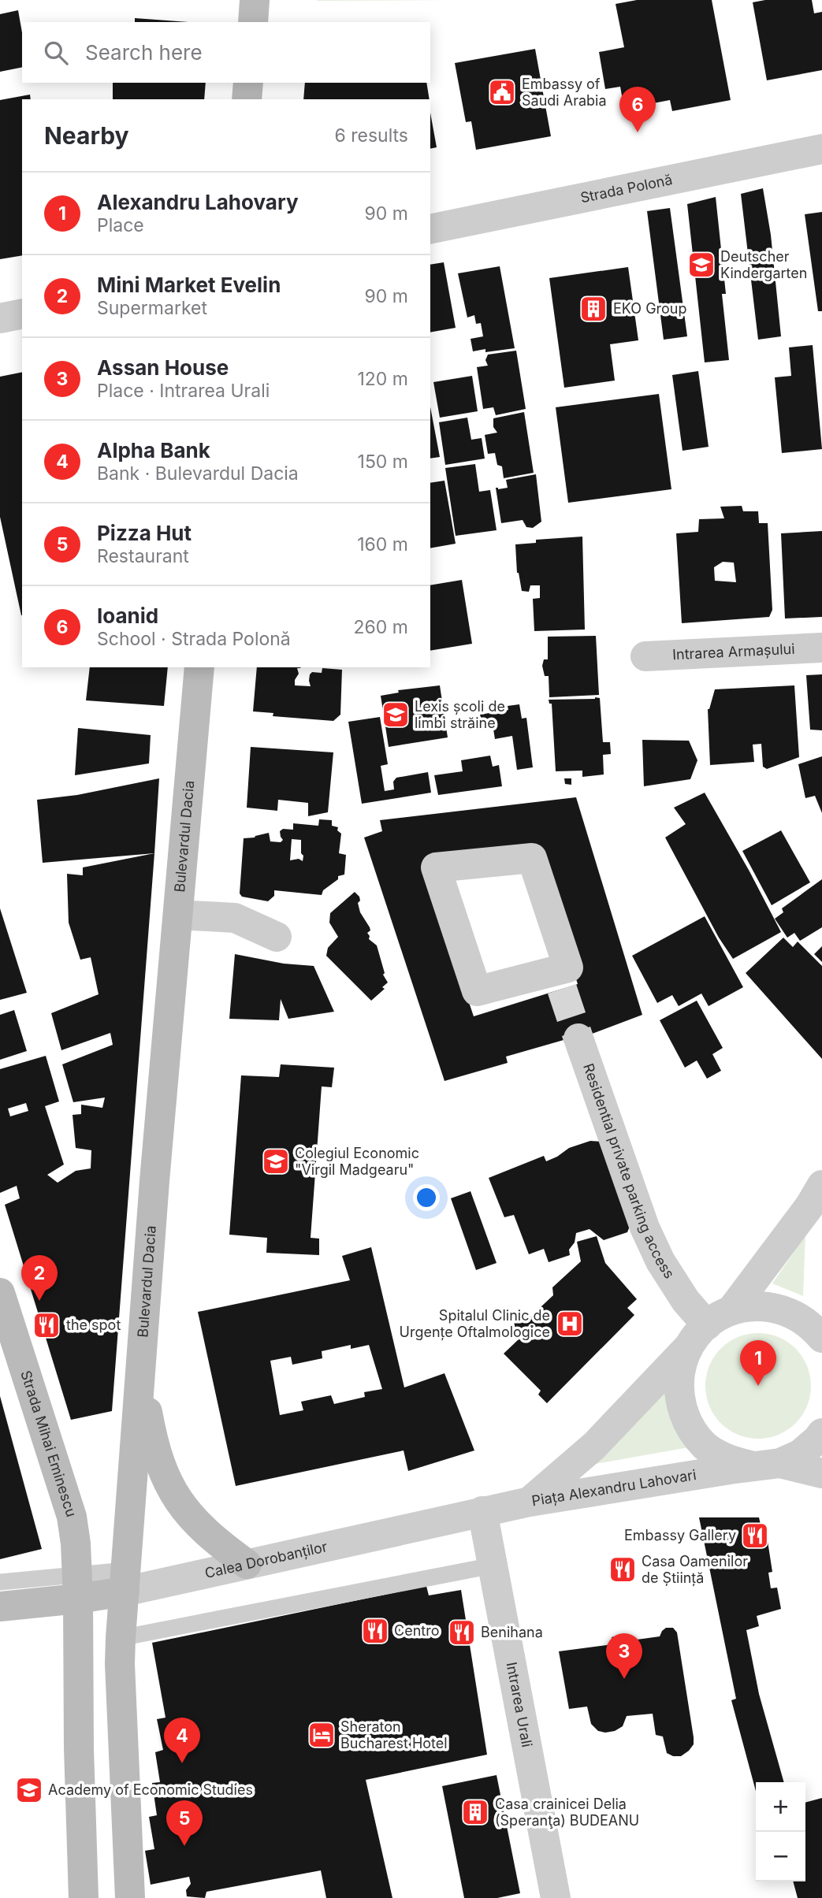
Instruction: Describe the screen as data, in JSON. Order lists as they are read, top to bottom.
{
  "streets": {
    "main road": ["Bulevardul Dacia", "Strada Mihai Eminescu", "Calea Dorobanților"],
    "street": [
      "Strada Polonă",
      "Intrarea Armașului",
      "Residential private parking access",
      "Piața Alexandru Lahovari",
      "Intrarea Urali"
    ]
  },
  "crossings": [
    ["Bulevardul Dacia", "Calea Dorobanților"],
    ["Residential private parking access", "Piața Alexandru Lahovari"],
    ["Strada Mihai Eminescu", "Calea Dorobanților"],
    ["Piața Alexandru Lahovari", "Calea Dorobanților"],
    ["Calea Dorobanților", "Intrarea Urali"]
  ],
  "places": {
    "public building": ["Embassy of Saudi Arabia"],
    "school or university": [
      "Deutscher Kindergarten",
      "Lexis școli de limbi străine",
      "Colegiul Economic \"Virgil Madgearu\"",
      "Academy of Economic Studies"
    ],
    "building": ["EKO Group", "Casa crainicei Delia (Speranţa) BUDEANU"],
    "hospital": ["Spitalul Clinic de Urgențe Oftalmologice"],
    "restaurant": [
      "the spot",
      "Embassy Gallery",
      "Casa Oamenilor de Știință",
      "Centro",
      "Benihana"
    ],
    "hotel": ["Sheraton Bucharest Hotel"]
  },
  "page": {
    "search": "Search here",
    "pins": [
      "6",
      "2",
      "1",
      "3",
      "4",
      "5"
    ],
    "heading": ["Nearby", "6 results"],
    "list": [
      {
        "mark": "1",
        "name": "Alexandru Lahovary",
        "note": "Place",
        "value": "90 m"
      },
      {
        "mark": "2",
        "name": "Mini Market Evelin",
        "note": "Supermarket",
        "value": "90 m"
      },
      {
        "mark": "3",
        "name": "Assan House",
        "note": "Place · Intrarea Urali",
        "value": "120 m"
      },
      {
        "mark": "4",
        "name": "Alpha Bank",
        "note": "Bank · Bulevardul Dacia",
        "value": "150 m"
      },
      {
        "mark": "5",
        "name": "Pizza Hut",
        "note": "Restaurant",
        "value": "160 m"
      },
      {
        "mark": "6",
        "name": "Ioanid",
        "note": "School · Strada Polonă",
        "value": "260 m"
      }
    ],
    "map_buttons": ["+", "−"]
  }
}
